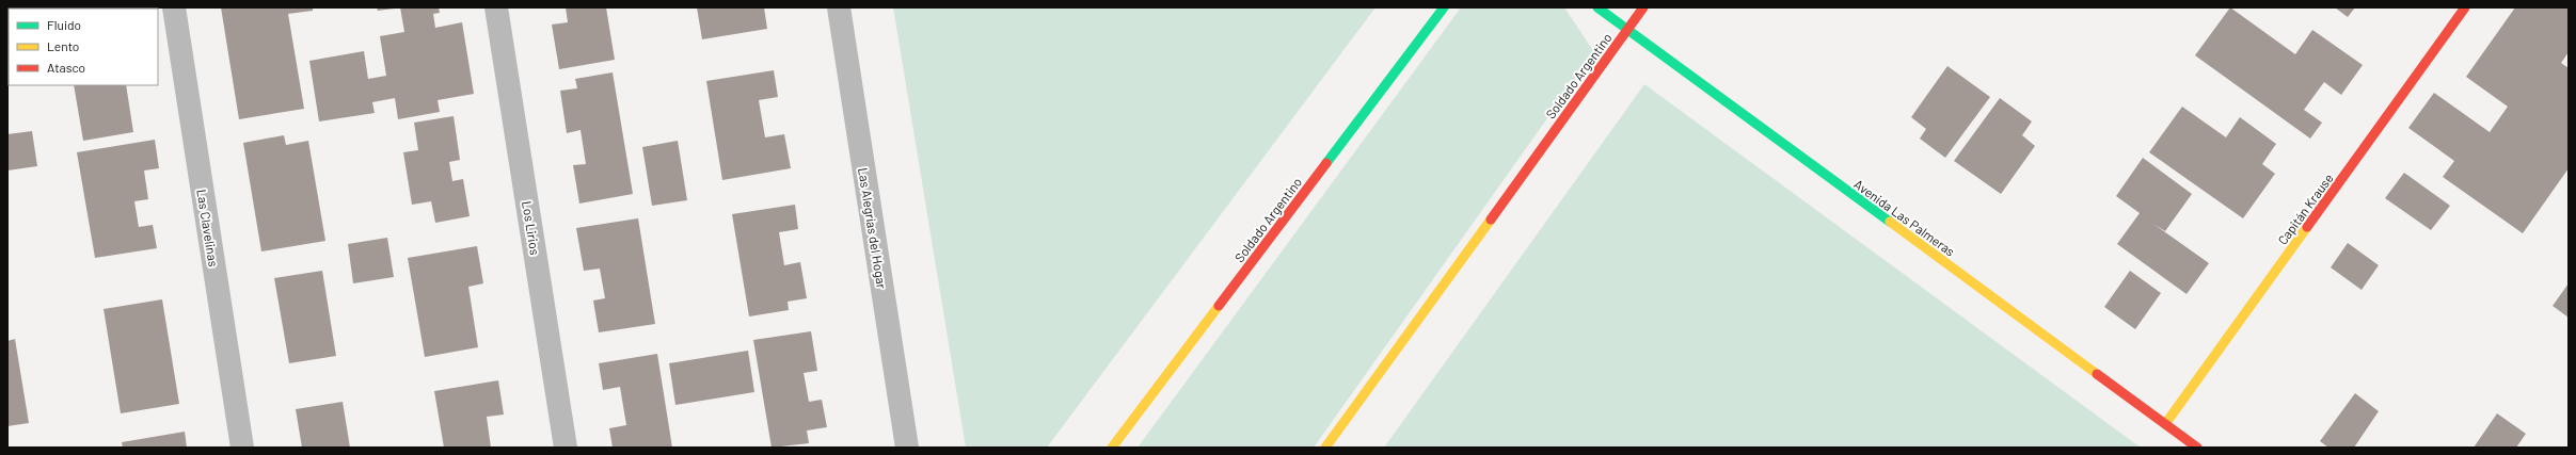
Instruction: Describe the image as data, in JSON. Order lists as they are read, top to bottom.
{
  "streets": {
    "street": [
      "Soldado Argentino",
      "Capitán Krause",
      "Avenida Las Palmeras",
      "Las Clavelinas",
      "Los Lirios",
      "Las Alegrías del Hogar"
    ]
  },
  "crossings": [
    ["Soldado Argentino", "Avenida Las Palmeras"],
    ["Capitán Krause", "Avenida Las Palmeras"]
  ],
  "legend": ["Fluido", "Lento", "Atasco"]
}
